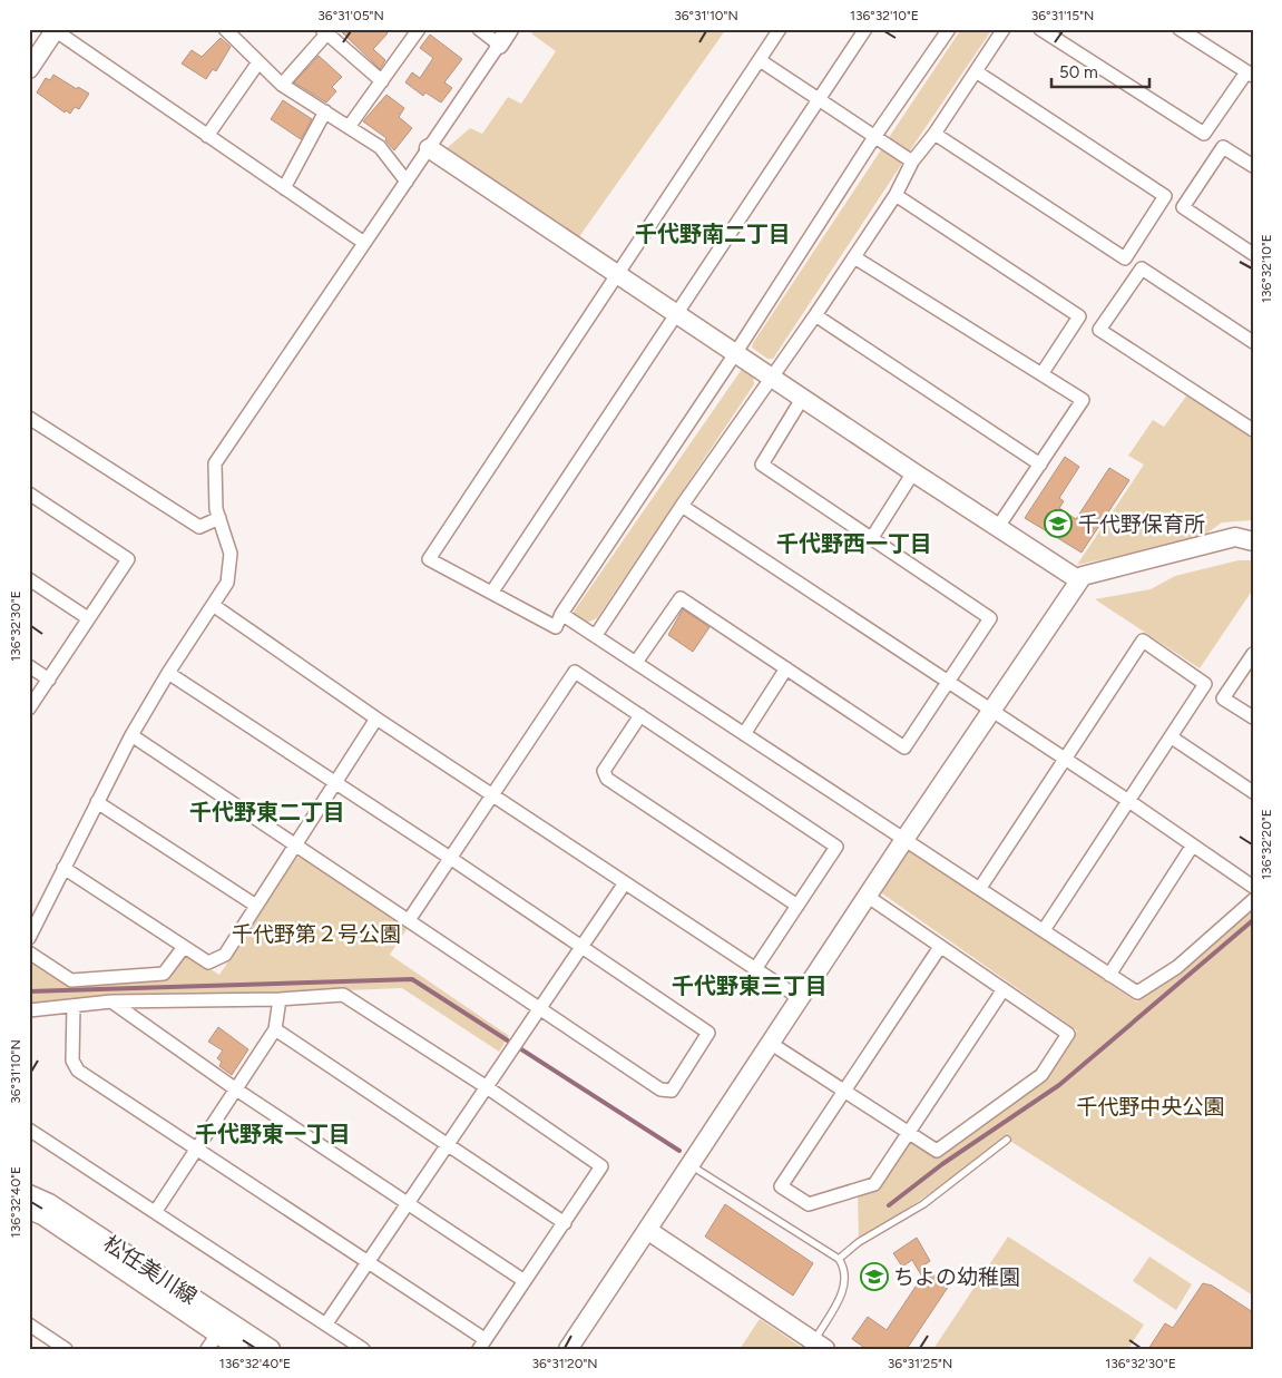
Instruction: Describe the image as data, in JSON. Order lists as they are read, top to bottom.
{
  "streets": {
    "street": ["松任美川線"]
  },
  "districts": [
    "千代野南二丁目",
    "千代野西一丁目",
    "千代野東二丁目",
    "千代野東三丁目",
    "千代野東一丁目"
  ],
  "parks": ["千代野第２号公園", "千代野中央公園"],
  "places": {
    "school or university": ["千代野保育所", "ちよの幼稚園"]
  },
  "scale_bar": "50 m",
  "coordinates": [
    "36°31'05\"N",
    "36°31'10\"N",
    "136°32'10\"E",
    "36°31'15\"N",
    "136°32'30\"E",
    "136°32'20\"E",
    "136°32'40\"E",
    "36°31'20\"N",
    "36°31'25\"N"
  ]
}
